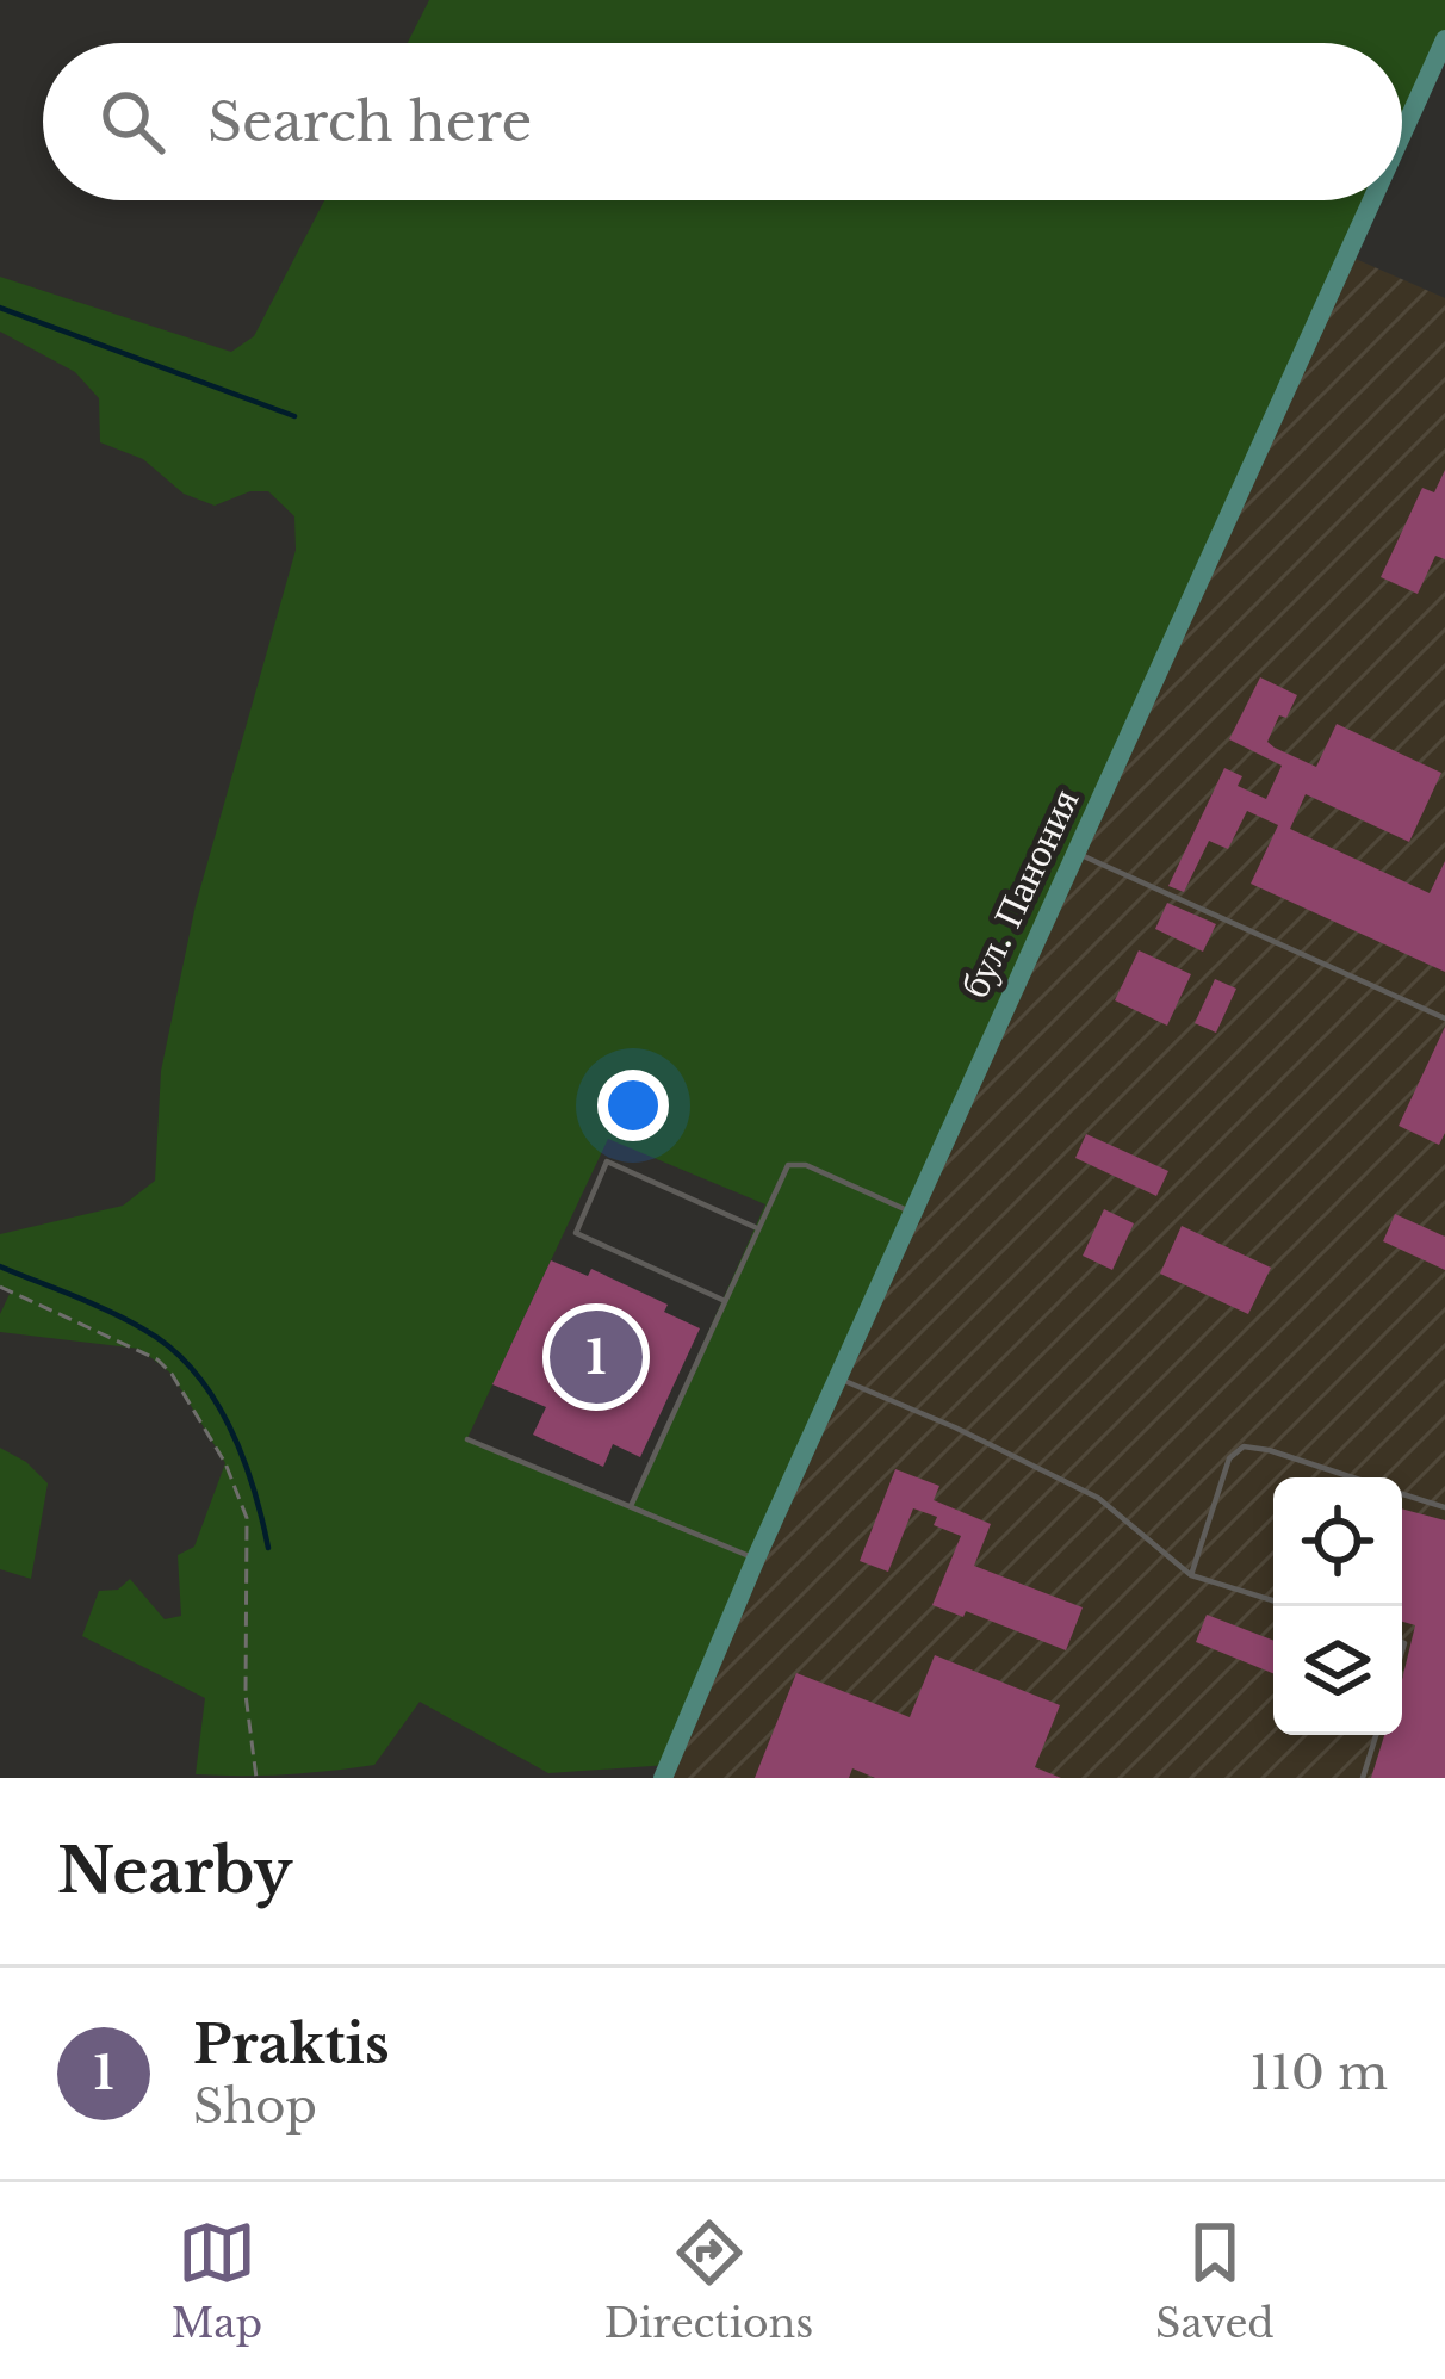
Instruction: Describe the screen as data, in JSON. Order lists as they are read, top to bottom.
{
  "streets": {
    "main road": ["бул. Панония"]
  },
  "page": {
    "search": "Search here",
    "pins": "1",
    "heading": "Nearby",
    "list": [
      {
        "mark": "1",
        "name": "Praktis",
        "note": "Shop",
        "value": "110 m"
      }
    ],
    "nav": ["Map", "Directions", "Saved"]
  }
}
